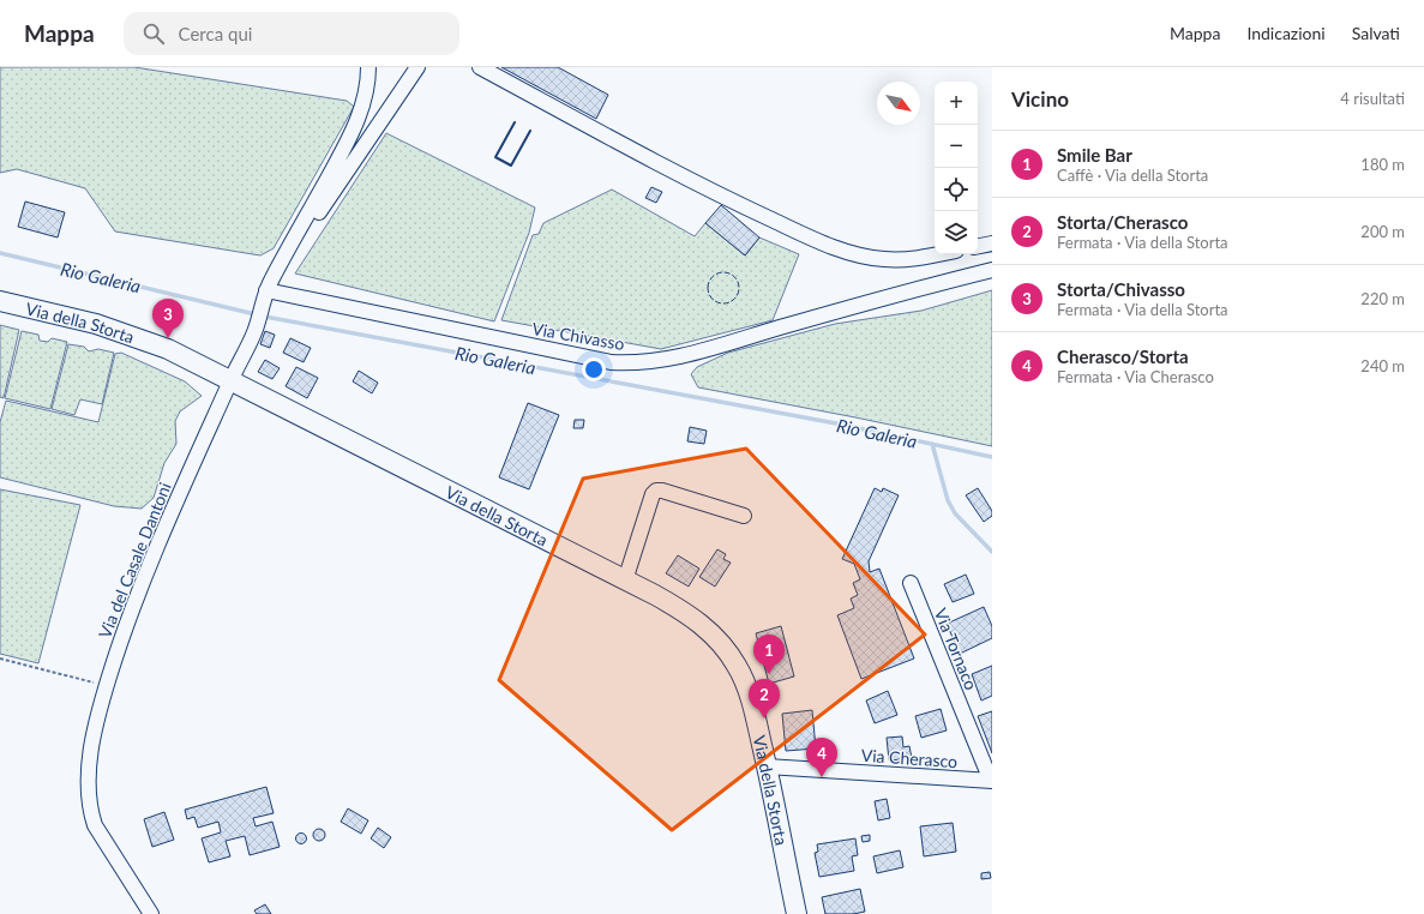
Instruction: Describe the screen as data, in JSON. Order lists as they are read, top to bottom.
{
  "streets": {
    "main road": ["Via della Storta"],
    "street": [
      "Via Chivasso",
      "Via del Casale Dantoni",
      "Via Tornaco",
      "Via Cherasco"
    ]
  },
  "crossings": [
    ["Via della Storta", "Via del Casale Dantoni"],
    ["Via della Storta", "Via Cherasco"],
    ["Via Tornaco", "Via Cherasco"]
  ],
  "water": ["Rio Galeria"],
  "north": "bottom right",
  "page": {
    "header": "Mappa",
    "search": "Cerca qui",
    "nav": ["Mappa", "Indicazioni", "Salvati"],
    "heading": ["Vicino", "4 risultati"],
    "map_buttons": ["+", "−"],
    "list": [
      {
        "mark": "1",
        "name": "Smile Bar",
        "note": "Caffè · Via della Storta",
        "value": "180 m"
      },
      {
        "mark": "2",
        "name": "Storta/Cherasco",
        "note": "Fermata · Via della Storta",
        "value": "200 m"
      },
      {
        "mark": "3",
        "name": "Storta/Chivasso",
        "note": "Fermata · Via della Storta",
        "value": "220 m"
      },
      {
        "mark": "4",
        "name": "Cherasco/Storta",
        "note": "Fermata · Via Cherasco",
        "value": "240 m"
      }
    ],
    "pins": [
      "3",
      "1",
      "2",
      "4"
    ]
  }
}
